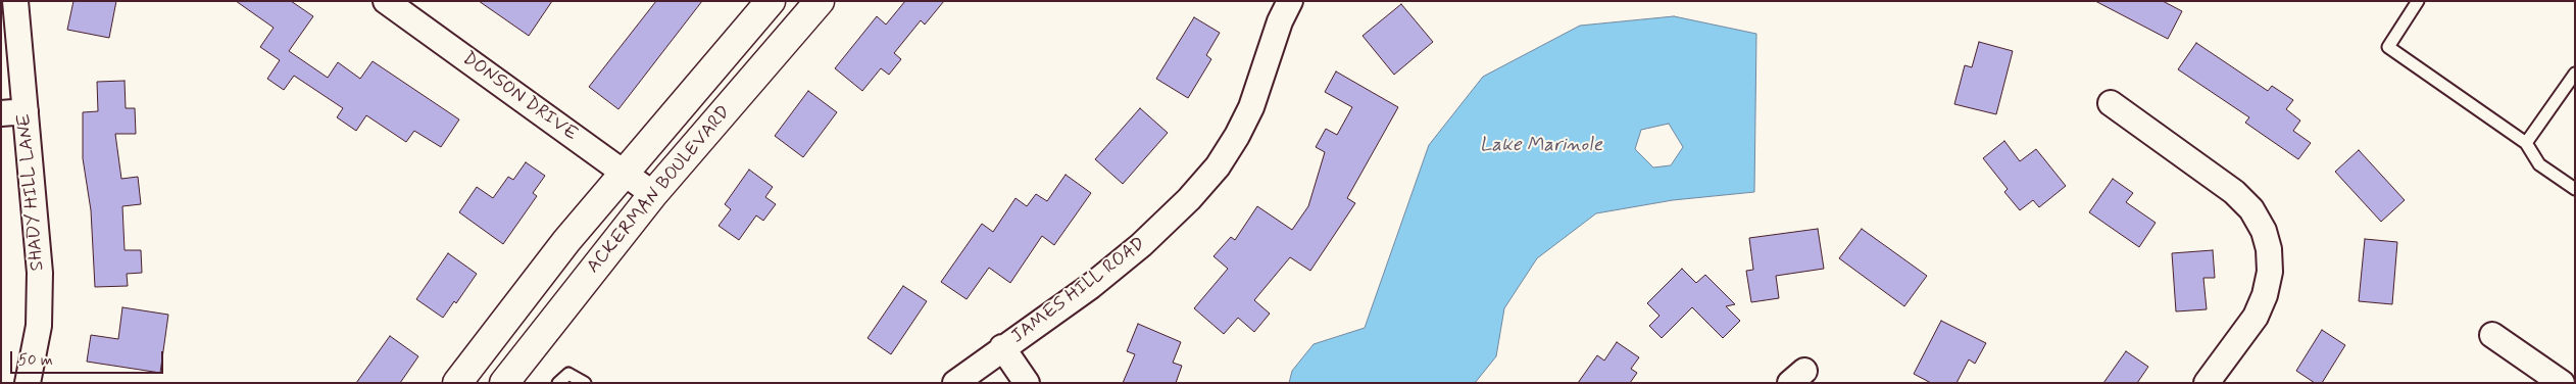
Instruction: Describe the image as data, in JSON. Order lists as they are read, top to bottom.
{
  "streets": {
    "street": [
      "DONSON DRIVE",
      "ACKERMAN BOULEVARD",
      "SHADY HILL LANE",
      "JAMES HILL ROAD"
    ]
  },
  "crossings": [
    ["DONSON DRIVE", "ACKERMAN BOULEVARD"]
  ],
  "water": ["Lake Marinole"],
  "scale_bar": "50 m"
}
